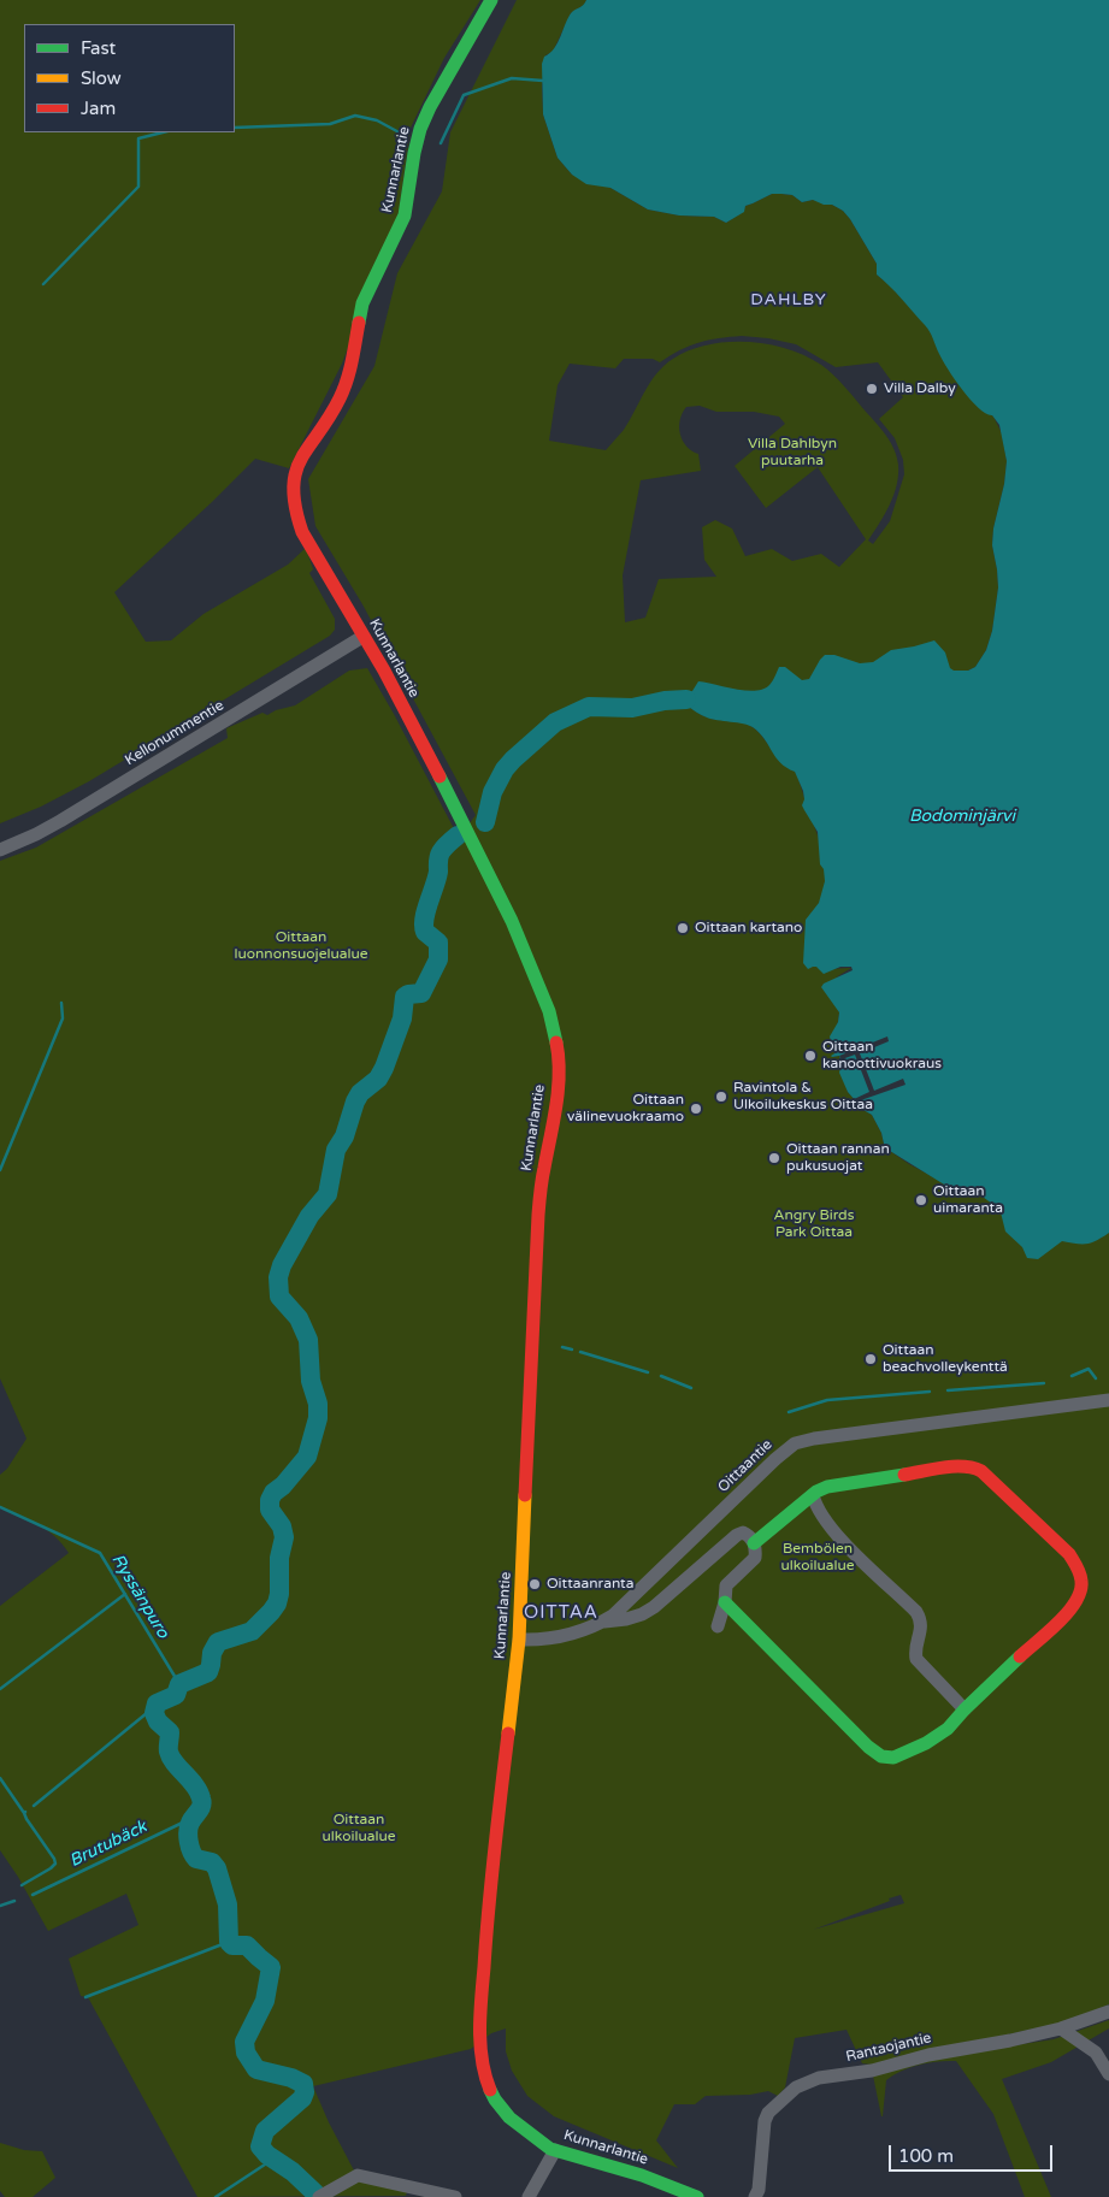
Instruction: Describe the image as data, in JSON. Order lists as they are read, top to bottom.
{
  "streets": {
    "main road": ["Kunnarlantie"],
    "street": ["Kellonummentie", "Oittaantie", "Rantaojantie"]
  },
  "crossings": [
    ["Kunnarlantie", "Kellonummentie"],
    ["Kunnarlantie", "Oittaantie"]
  ],
  "districts": ["DAHLBY", "OITTAA"],
  "water": ["Bodominjärvi", "Ryssänpuro", "Brutubäck"],
  "parks": [
    "Villa Dahlbyn puutarha",
    "Oittaan luonnonsuojelualue",
    "Angry Birds Park Oittaa",
    "Bembölen ulkoilualue",
    "Oittaan ulkoilualue"
  ],
  "places": [
    "Villa Dalby",
    "Oittaan kartano",
    "Oittaan kanoottivuokraus",
    "Ravintola & Ulkoilukeskus Oittaa",
    "Oittaan välinevuokraamo",
    "Oittaan rannan pukusuojat",
    "Oittaan uimaranta",
    "Oittaan beachvolleykenttä",
    "Oittaanranta"
  ],
  "legend": ["Fast", "Slow", "Jam"],
  "scale_bar": "100 m"
}
